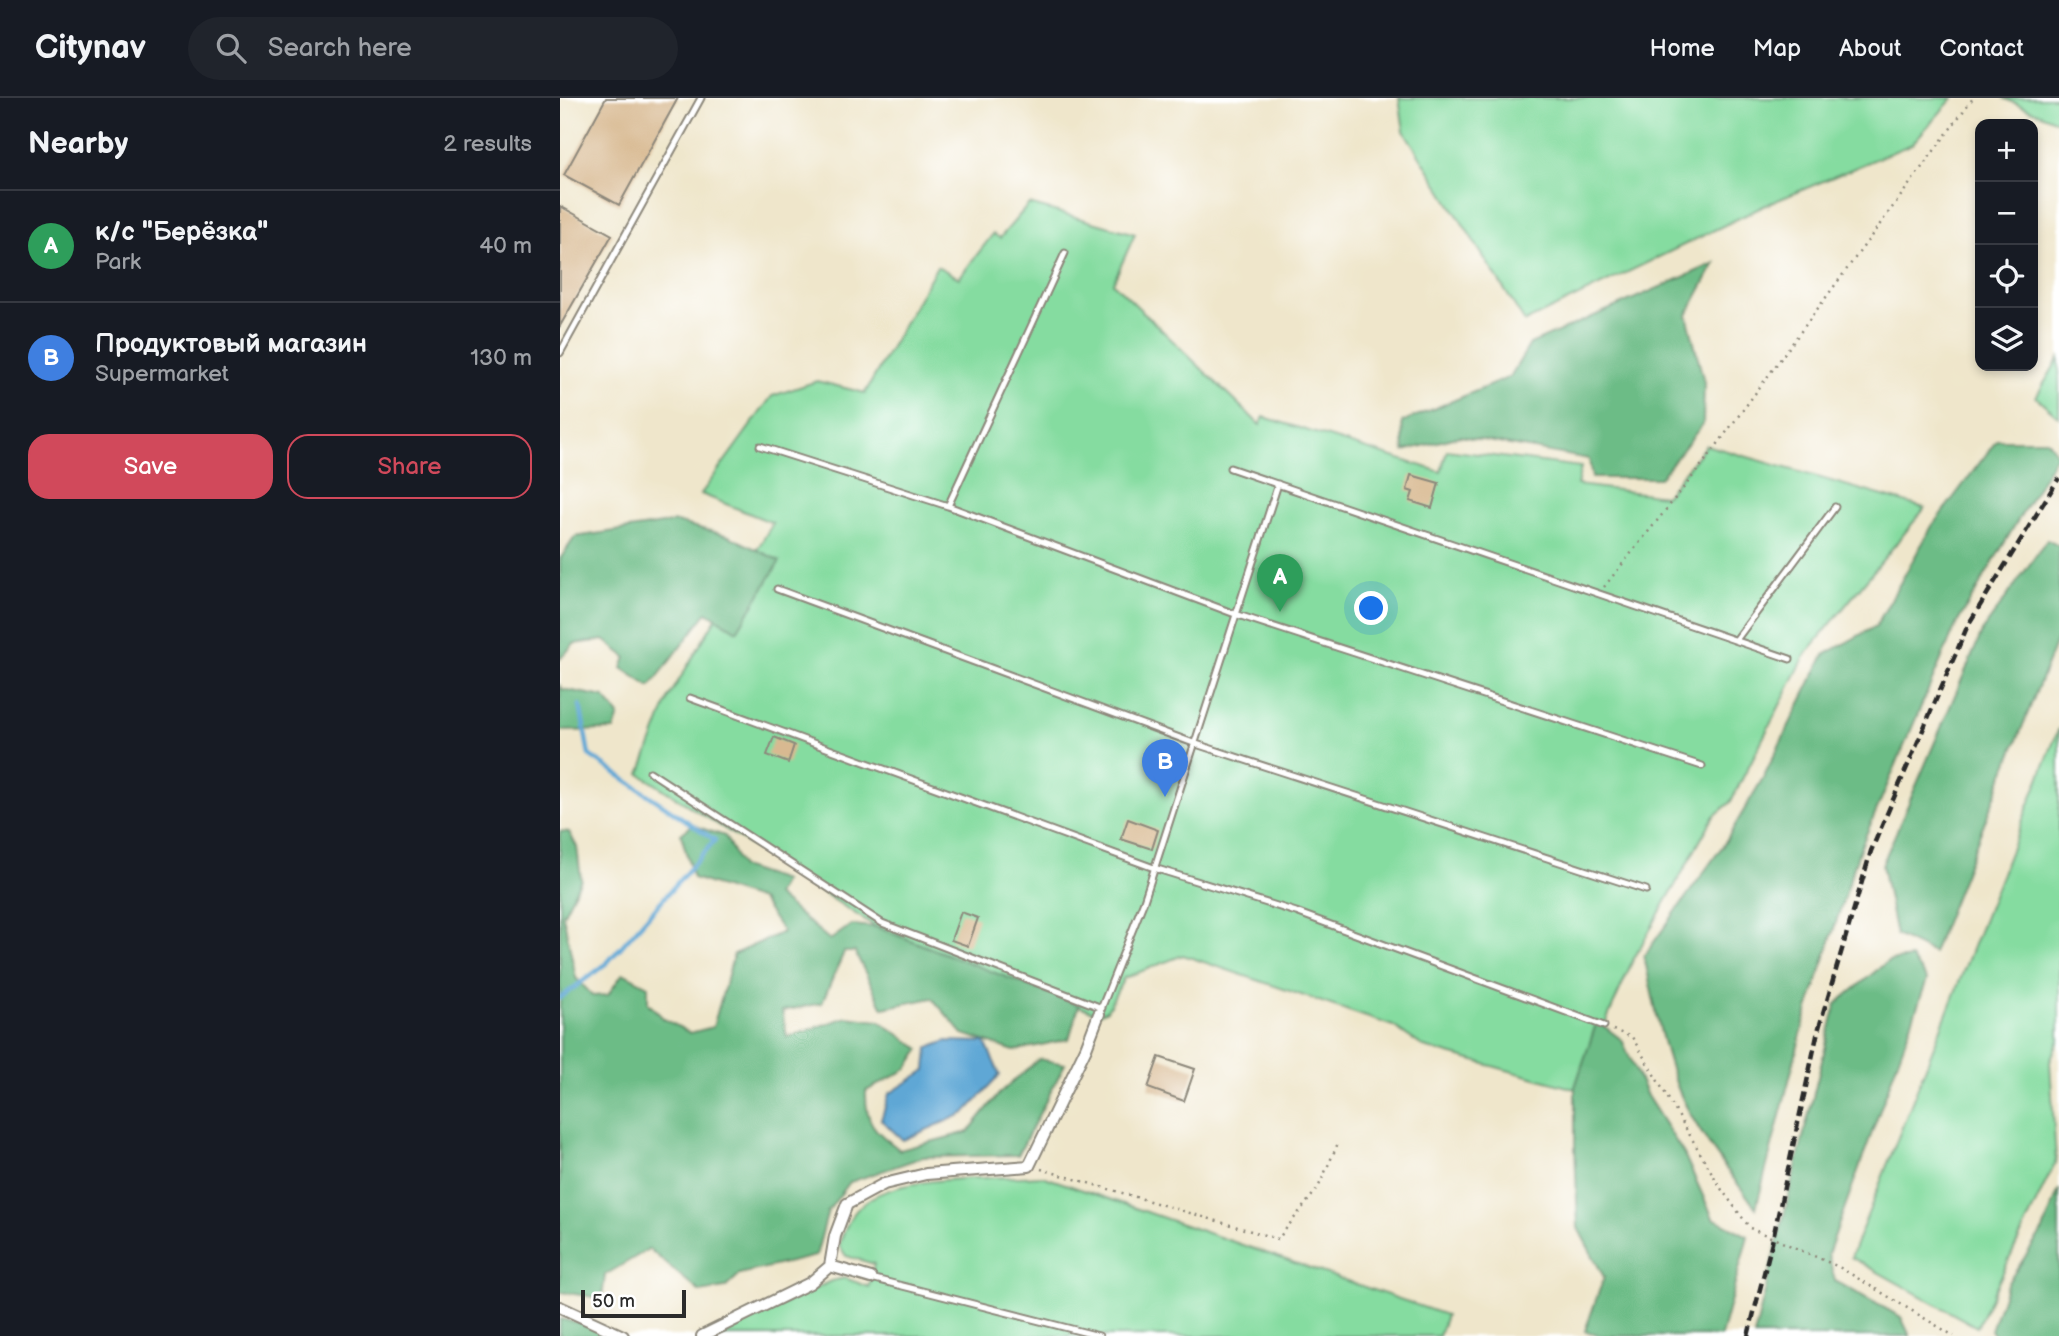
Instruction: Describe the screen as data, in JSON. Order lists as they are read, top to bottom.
{
  "scale_bar": "50 m",
  "page": {
    "header": "Citynav",
    "search": "Search here",
    "nav": [
      "Home",
      "Map",
      "About",
      "Contact"
    ],
    "heading": ["Nearby", "2 results"],
    "map_buttons": ["+", "−"],
    "list": [
      {
        "mark": "A",
        "name": "к/с \"Берёзка\"",
        "note": "Park",
        "value": "40 m"
      },
      {
        "mark": "B",
        "name": "Продуктовый магазин",
        "note": "Supermarket",
        "value": "130 m"
      }
    ],
    "buttons": ["Save", "Share"],
    "pins": ["A", "B"],
    "scale": "50 m"
  }
}
